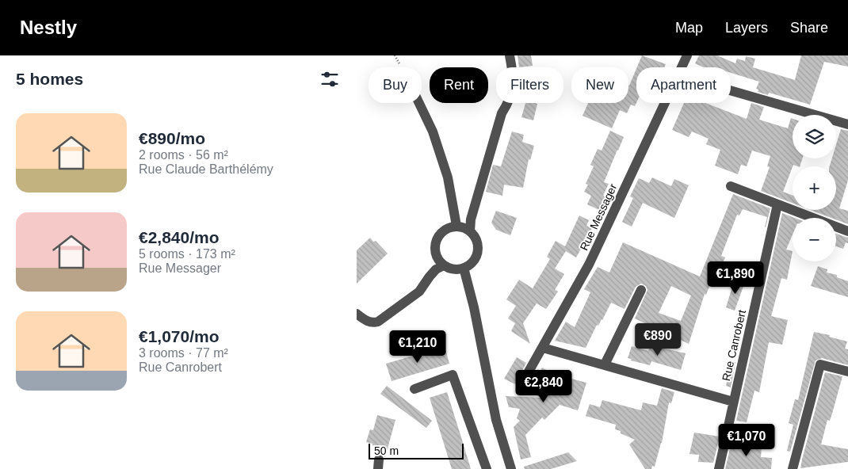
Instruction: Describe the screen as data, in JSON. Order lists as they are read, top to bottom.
{
  "streets": {
    "street": ["Rue Messager", "Rue Canrobert"]
  },
  "scale_bar": "50 m",
  "page": {
    "header": "Nestly",
    "nav": ["Map", "Layers", "Share"],
    "heading": "5 homes",
    "chip": [
      "Buy",
      "Rent",
      "Filters",
      "New",
      "Apartment"
    ],
    "list": [
      {
        "name": "€890/mo",
        "note": "2 rooms · 56 m² · Rue Claude Barthélémy"
      },
      {
        "name": "€2,840/mo",
        "note": "5 rooms · 173 m² · Rue Messager"
      },
      {
        "name": "€1,070/mo",
        "note": "3 rooms · 77 m² · Rue Canrobert"
      }
    ],
    "map_buttons": ["+", "−"],
    "price": [
      "€1,890",
      "€890",
      "€1,210",
      "€2,840",
      "€1,070"
    ],
    "scale": "50 m"
  }
}
